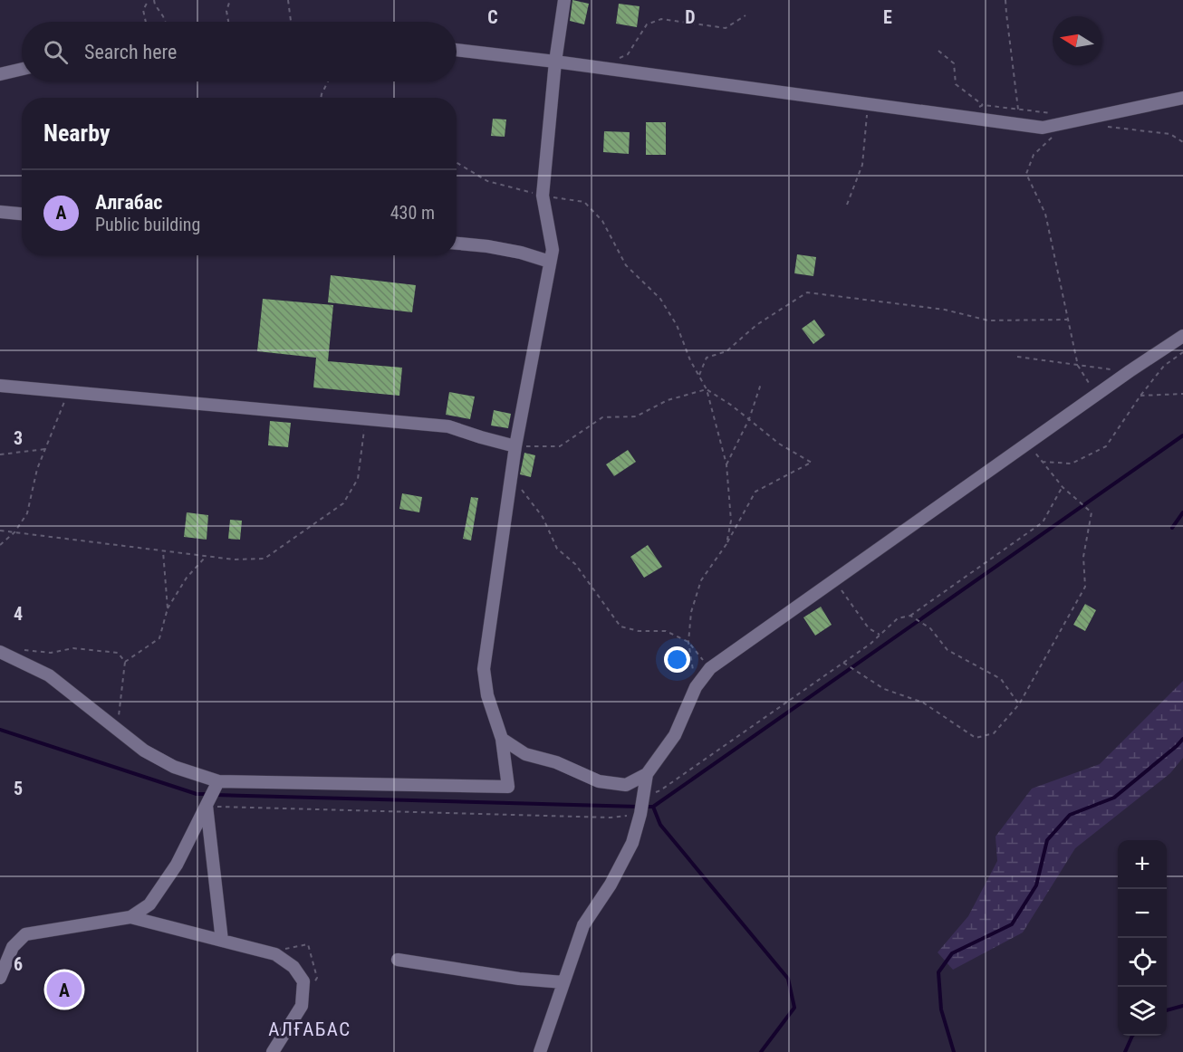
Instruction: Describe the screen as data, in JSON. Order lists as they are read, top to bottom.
{
  "districts": ["АЛҒАБАС"],
  "north": "left",
  "page": {
    "search": "Search here",
    "heading": "Nearby",
    "list": [
      {
        "mark": "A",
        "name": "Алгабас",
        "note": "Public building",
        "value": "430 m"
      }
    ],
    "map_buttons": ["+", "−"],
    "pins": "A"
  },
  "grid": {
    "columns": ["C", "D", "E"],
    "rows": [
      "3",
      "4",
      "5",
      "6"
    ]
  }
}
